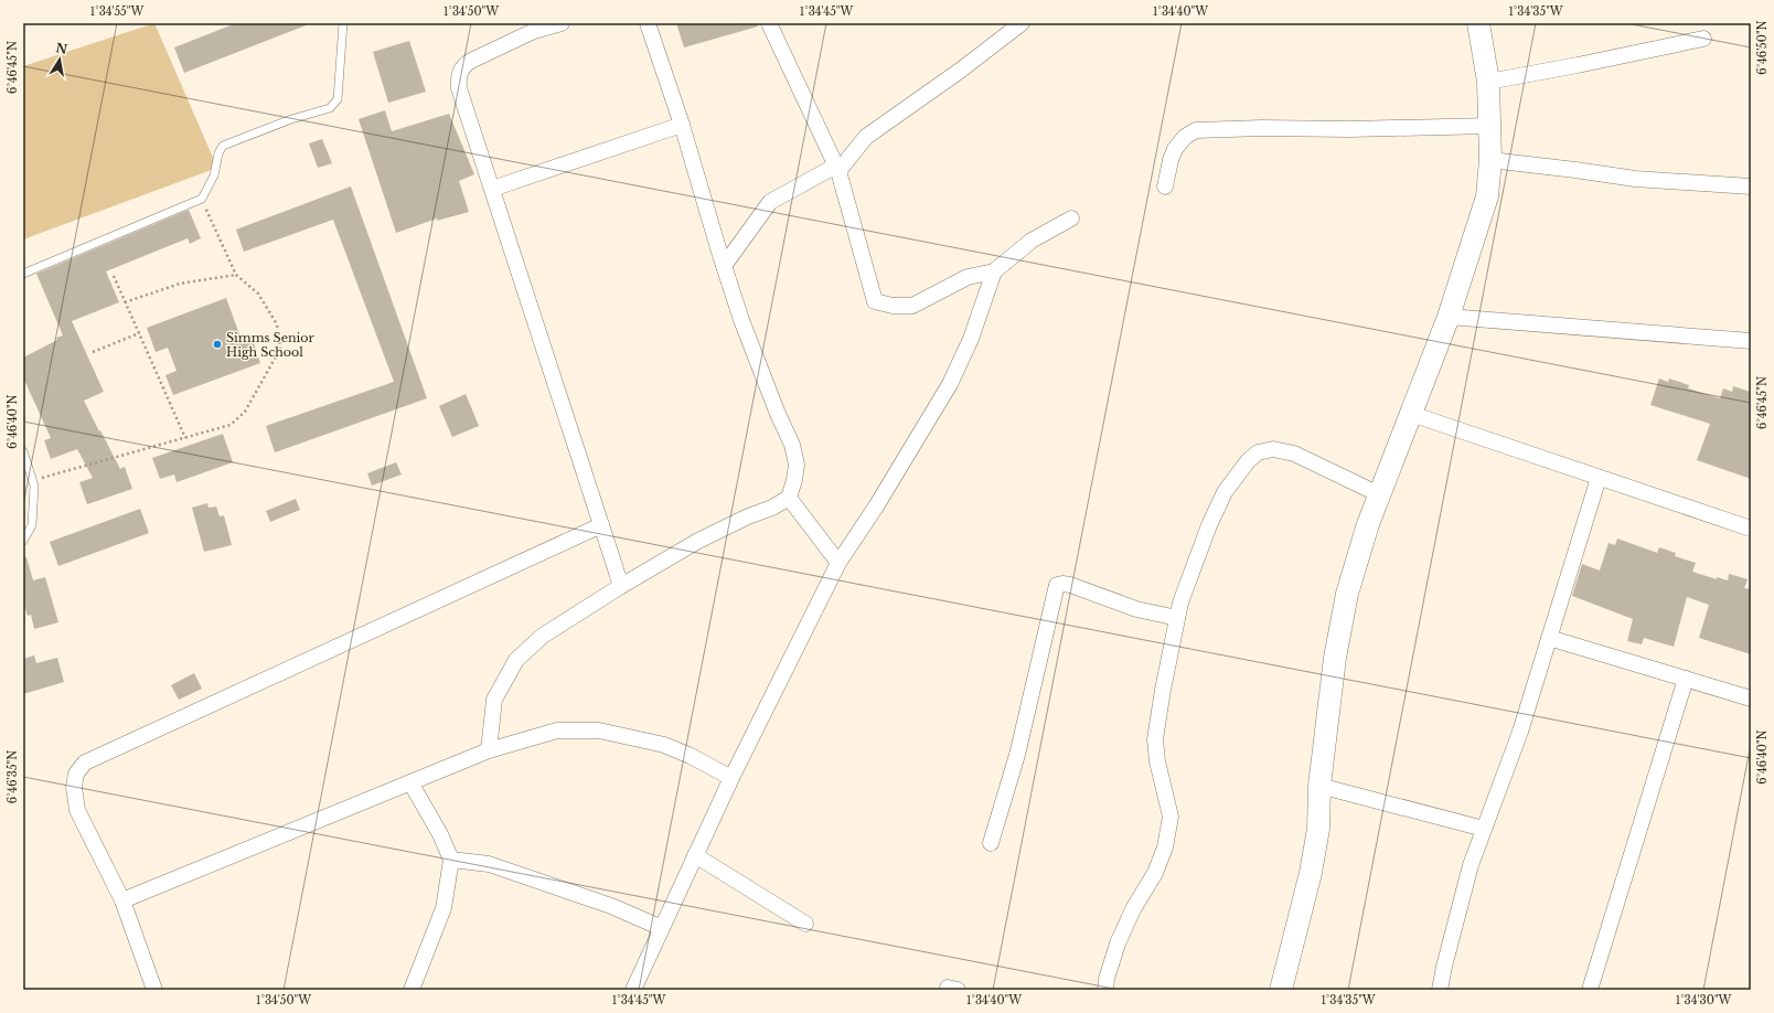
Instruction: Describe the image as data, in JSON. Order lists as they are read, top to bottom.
{
  "places": ["Simms Senior High School"],
  "north": "top",
  "coordinates": [
    "1°34'55\"W",
    "1°34'50\"W",
    "1°34'45\"W",
    "1°34'40\"W",
    "1°34'35\"W",
    "6°46'50\"N",
    "6°46'45\"N",
    "6°46'40\"N",
    "6°46'35\"N",
    "1°34'30\"W"
  ]
}
